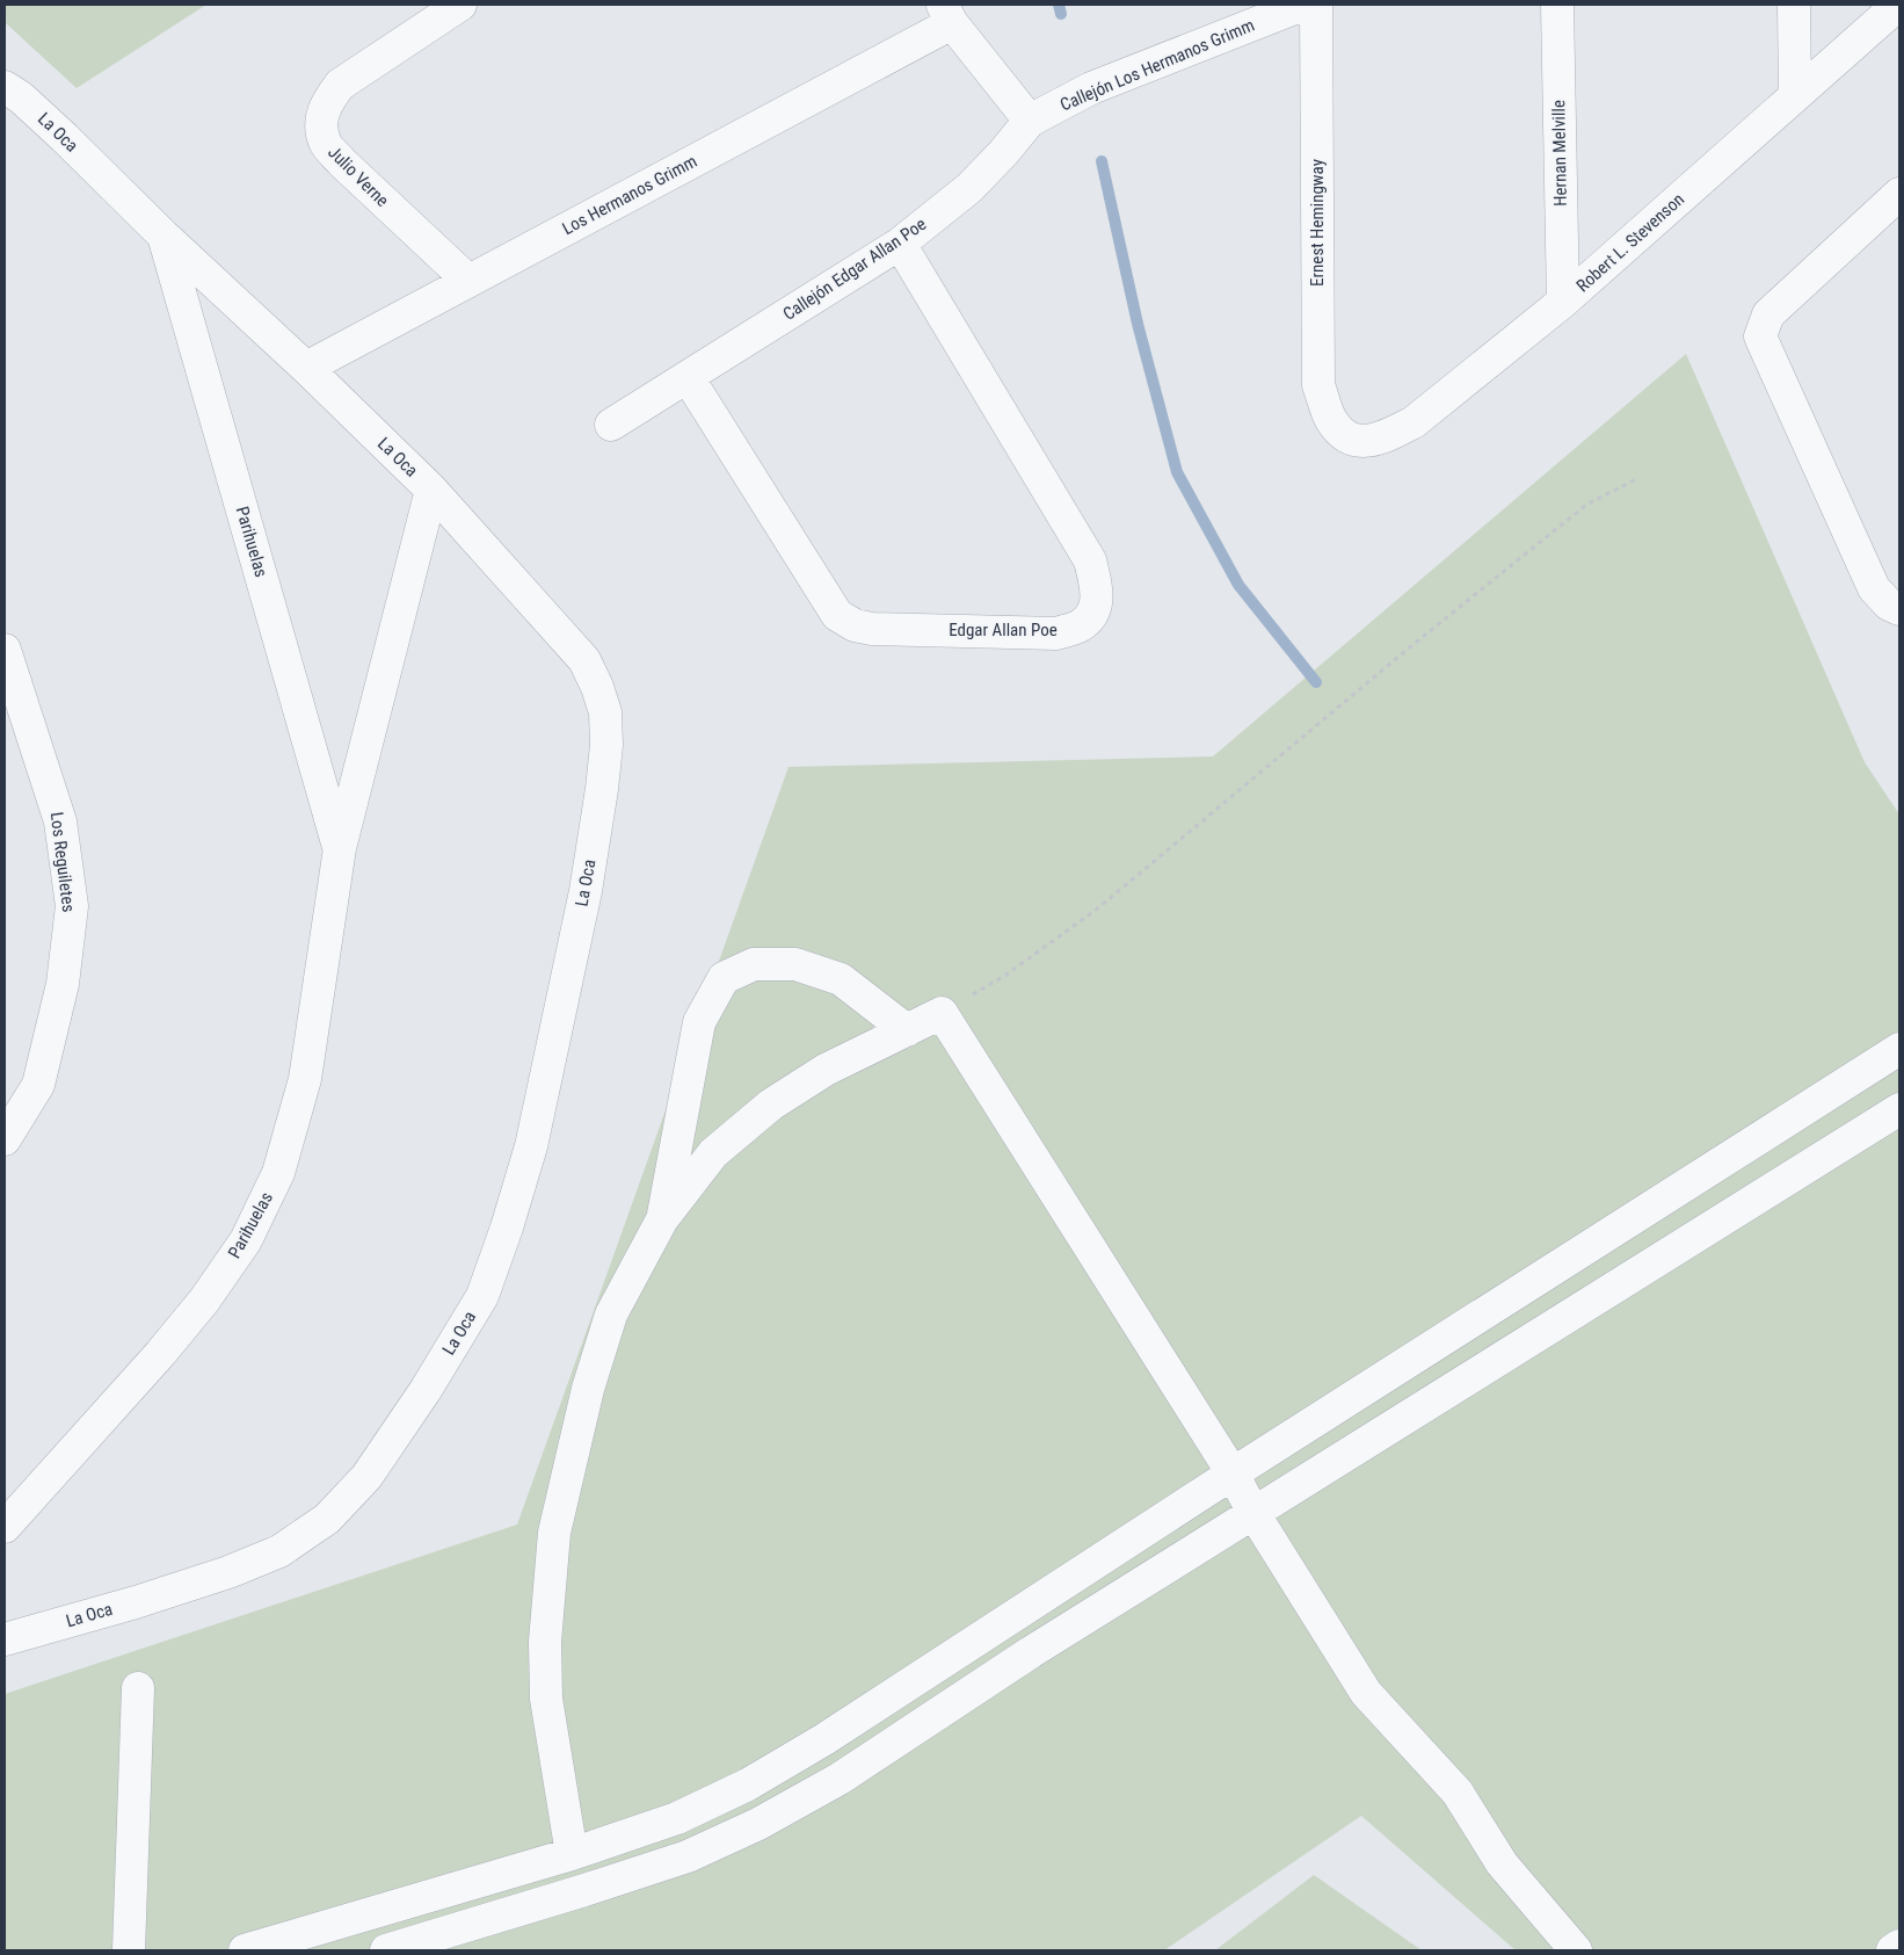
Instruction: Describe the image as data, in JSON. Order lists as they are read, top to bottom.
{
  "streets": {
    "street": [
      "Callejón Los Hermanos Grimm",
      "La Oca",
      "Hernan Melville",
      "Julio Verne",
      "Los Hermanos Grimm",
      "Ernest Hemingway",
      "Robert L. Stevenson",
      "Callejón Edgar Allan Poe",
      "Parihuelas",
      "Edgar Allan Poe",
      "Los Reguiletes"
    ]
  },
  "crossings": [
    ["Callejón Los Hermanos Grimm", "Callejón Edgar Allan Poe"],
    ["La Oca", "Los Hermanos Grimm"],
    ["La Oca", "Parihuelas"],
    ["Hernan Melville", "Robert L. Stevenson"],
    ["Julio Verne", "Los Hermanos Grimm"],
    ["Ernest Hemingway", "Robert L. Stevenson"],
    ["Callejón Edgar Allan Poe", "Edgar Allan Poe"]
  ]
}
